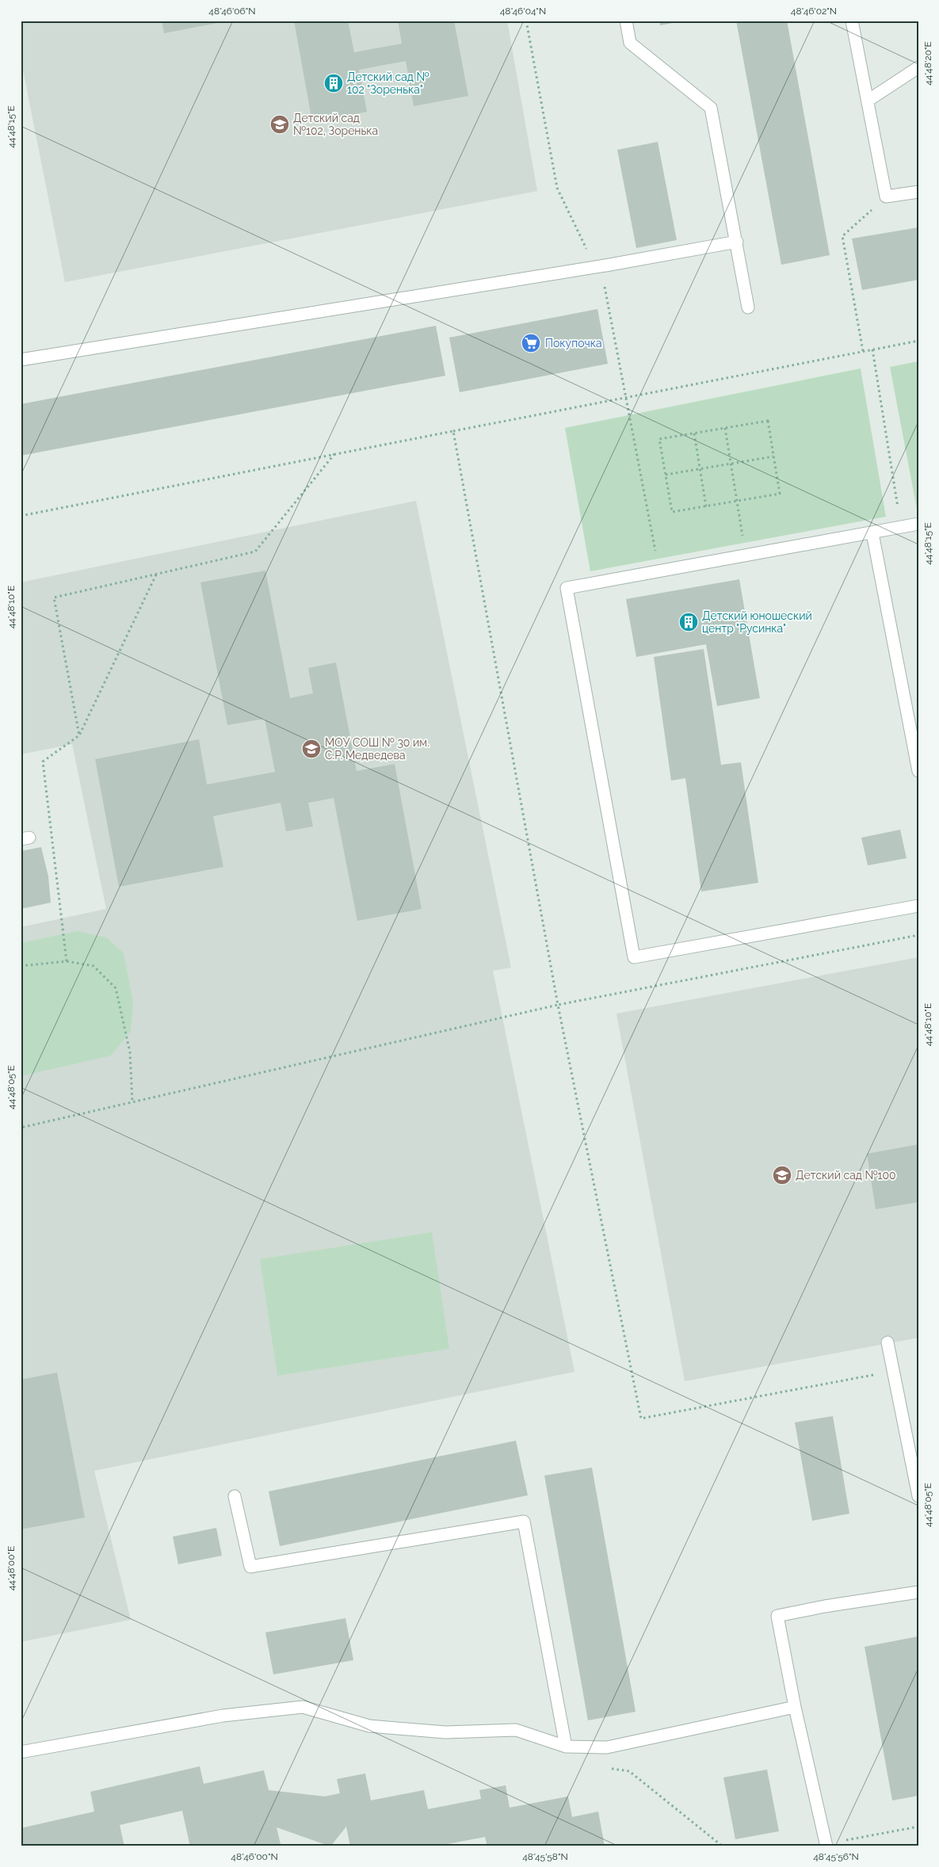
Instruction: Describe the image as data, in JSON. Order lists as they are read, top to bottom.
{
  "places": {
    "building": ["Детский сад № 102 \"Зоренька\"", "Детский юношеский центр \"Русинка\""],
    "school or university": ["Детский сад №102, Зоренька", "МОУ СОШ № 30 им. С.Р. Медведева", "Детский сад №100"],
    "supermarket": ["Покупочка"]
  },
  "coordinates": [
    "48°46'06\"N",
    "48°46'04\"N",
    "48°46'02\"N",
    "44°48'20\"E",
    "44°48'15\"E",
    "44°48'10\"E",
    "44°48'05\"E",
    "44°48'00\"E",
    "48°46'00\"N",
    "48°45'58\"N",
    "48°45'56\"N"
  ]
}
